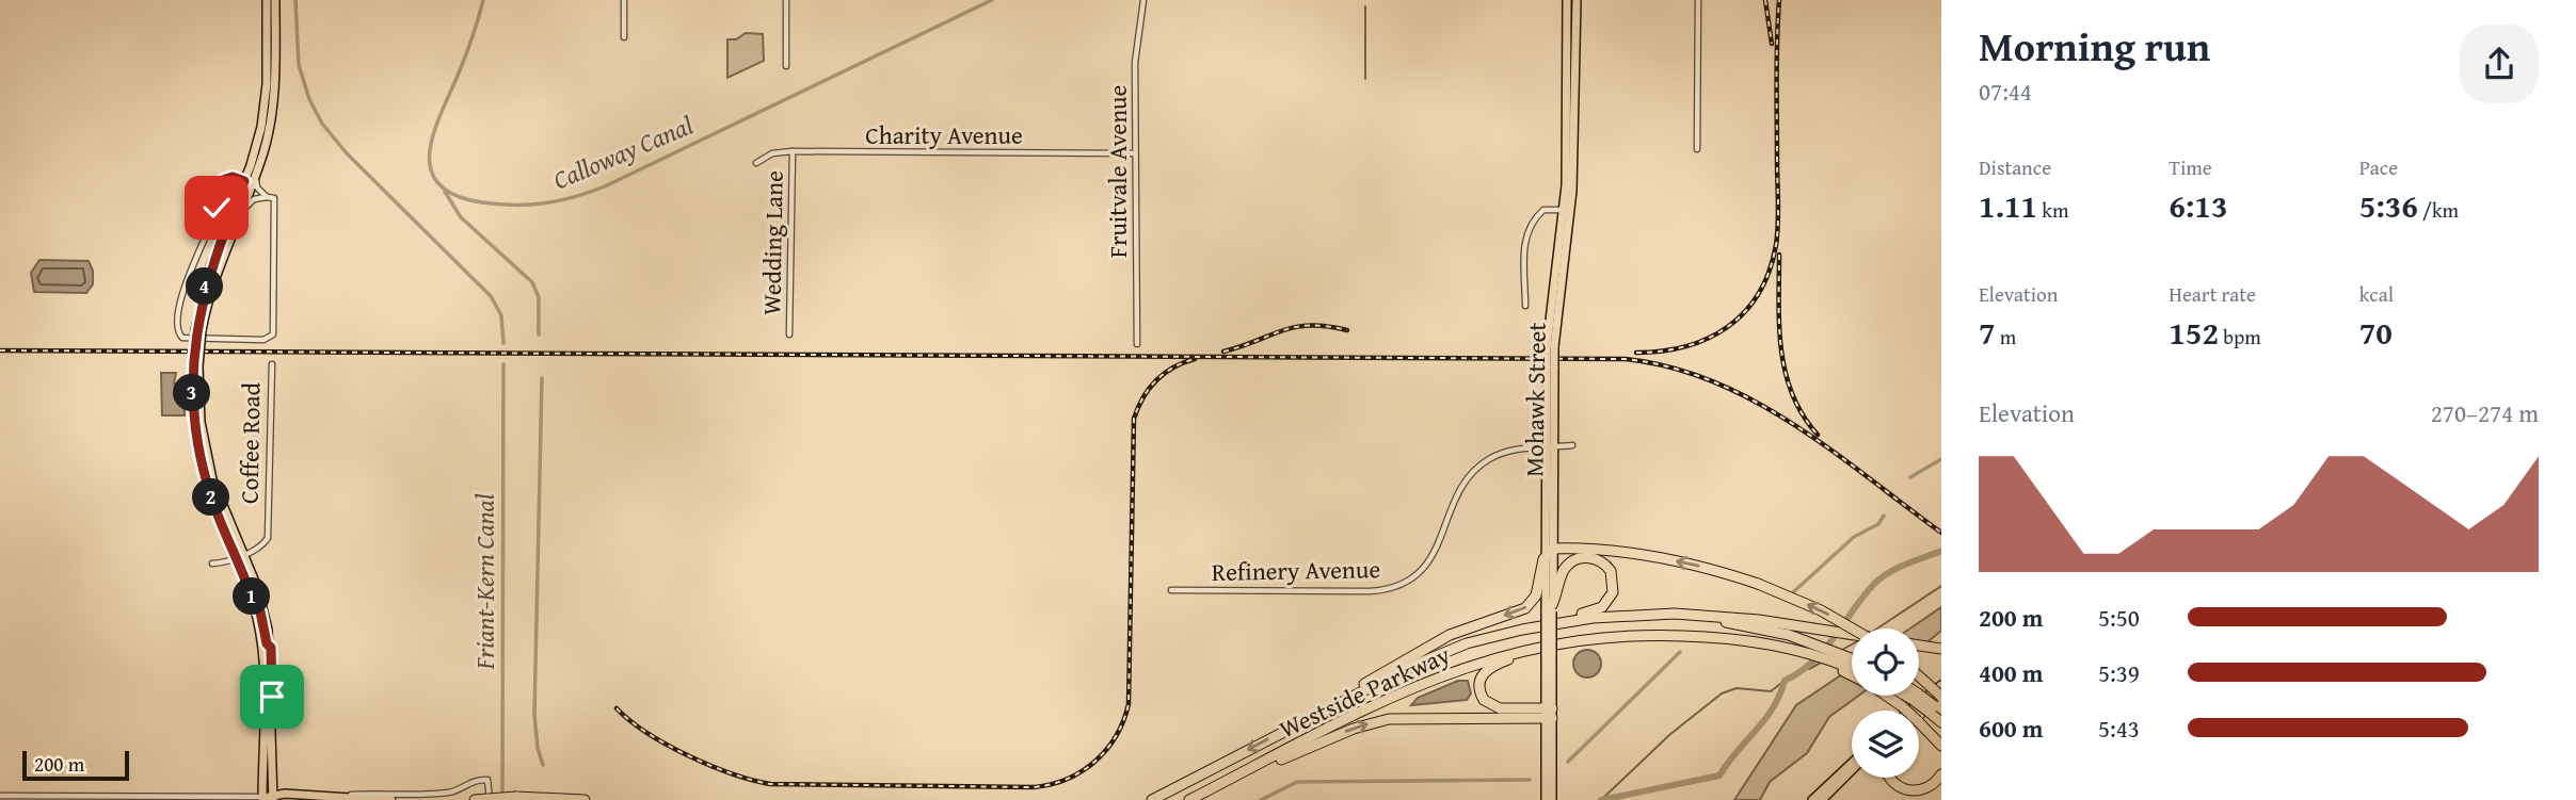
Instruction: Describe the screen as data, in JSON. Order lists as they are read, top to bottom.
{
  "streets": {
    "highway": ["Westside Parkway"],
    "main road": ["Mohawk Street", "Coffee Road"],
    "street": [
      "Charity Avenue",
      "Fruitvale Avenue",
      "Wedding Lane",
      "Refinery Avenue"
    ]
  },
  "crossings": [
    ["Charity Avenue", "Fruitvale Avenue"],
    ["Charity Avenue", "Wedding Lane"],
    ["Mohawk Street", "Refinery Avenue"]
  ],
  "water": ["Calloway Canal", "Friant-Kern Canal"],
  "scale_bar": "200 m",
  "page": {
    "heading": ["Morning run", "07:44"],
    "stats": [
      ["Distance", "1.11 km"],
      ["Time", "6:13"],
      ["Pace", "5:36 /km"],
      ["Elevation", "7 m"],
      ["Heart rate", "152 bpm"],
      ["kcal", "70"]
    ],
    "pins": [
      "4",
      "3",
      "2",
      "1"
    ],
    "chart": ["Elevation", "270–274 m"],
    "list": [
      {
        "name": "200 m",
        "note": "5:50"
      },
      {
        "name": "400 m",
        "note": "5:39"
      },
      {
        "name": "600 m",
        "note": "5:43"
      }
    ],
    "scale": "200 m"
  }
}
